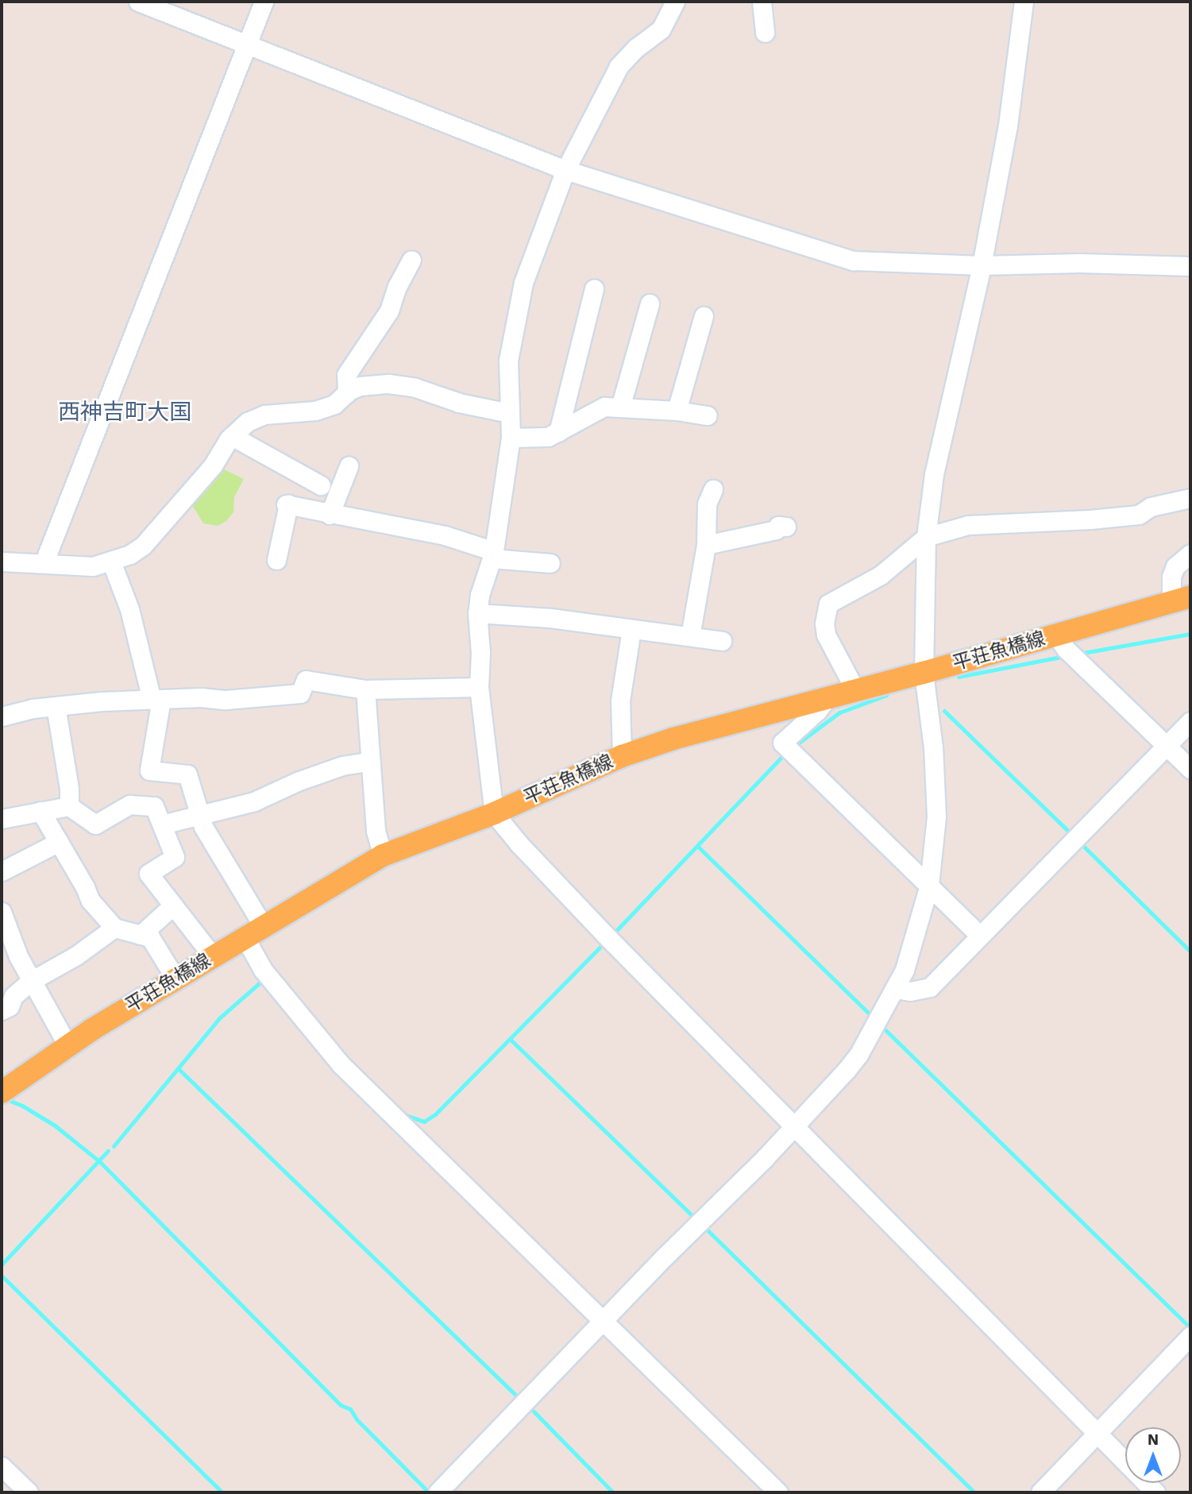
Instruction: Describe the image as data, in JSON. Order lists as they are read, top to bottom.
{
  "streets": {
    "main road": ["平荘魚橋線"]
  },
  "districts": ["西神吉町大国"],
  "north": "top"
}
